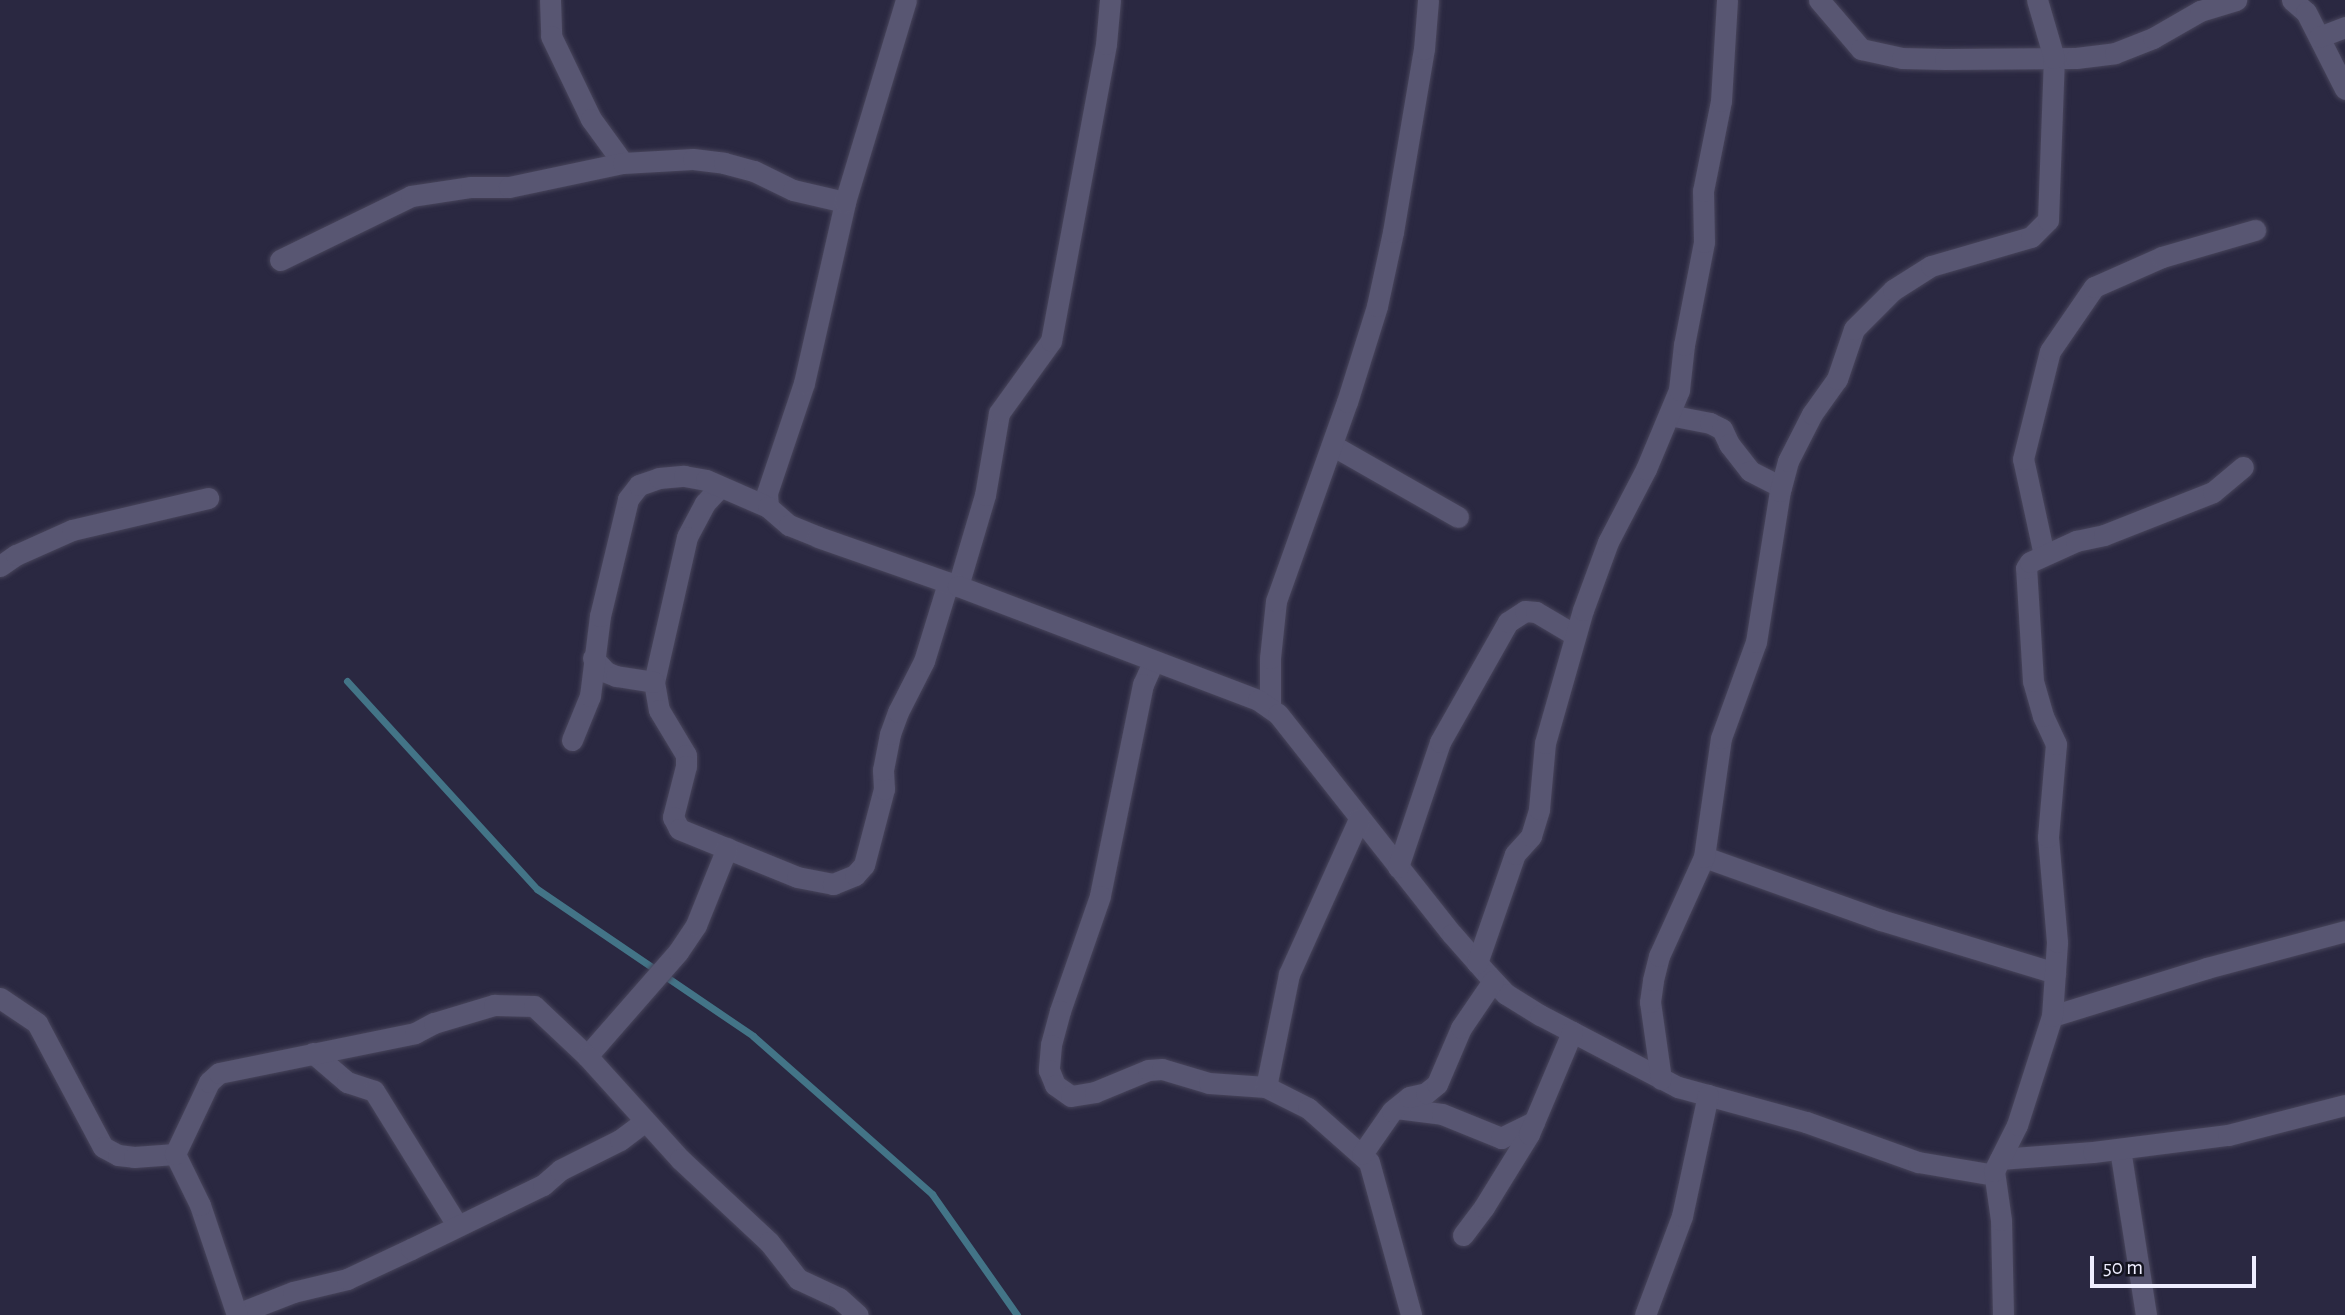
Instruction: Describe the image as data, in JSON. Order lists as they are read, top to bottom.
{
  "scale_bar": "50 m"
}
